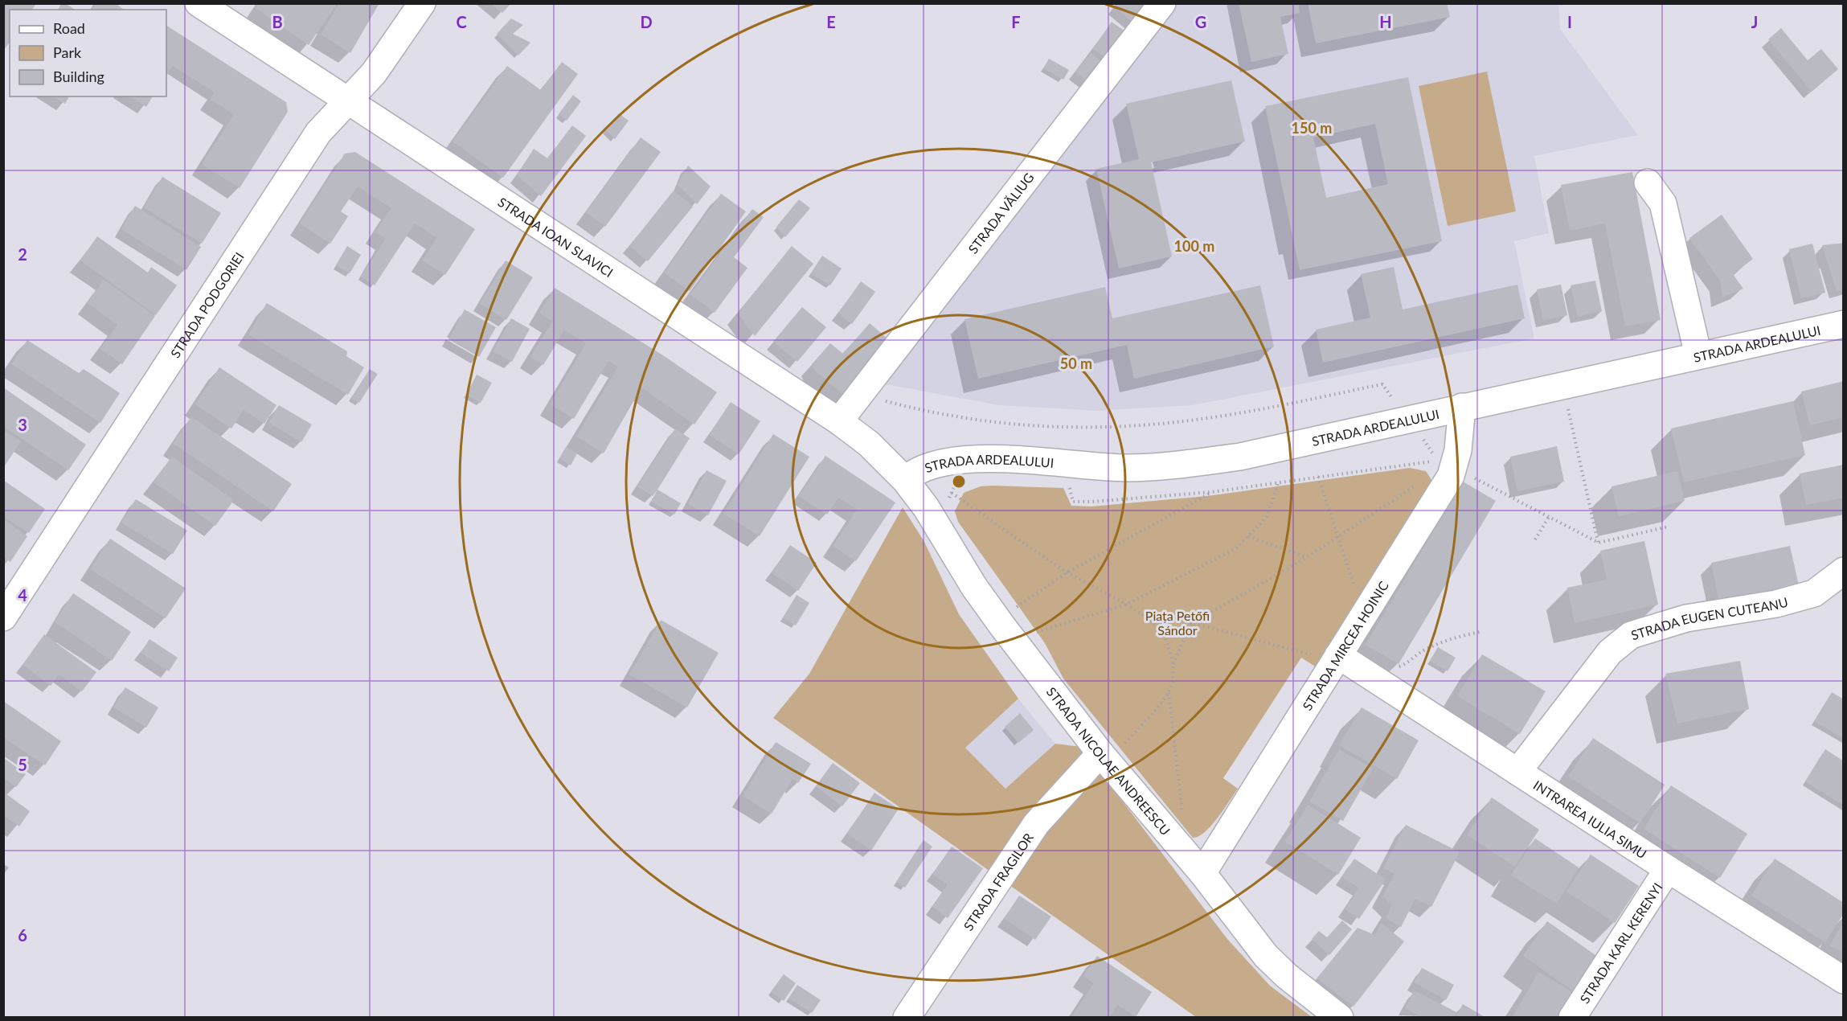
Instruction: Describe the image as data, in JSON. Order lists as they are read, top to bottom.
{
  "streets": {
    "street": [
      "STRADA VĂLIUG",
      "STRADA IOAN SLAVICI",
      "STRADA PODGORIEI",
      "STRADA ARDEALULUI",
      "STRADA EUGEN CUTEANU",
      "STRADA MIRCEA HOINIC",
      "STRADA NICOLAE ANDREESCU",
      "INTRAREA IULIA SIMU",
      "STRADA FRAGILOR",
      "STRADA KARL KERENYI"
    ]
  },
  "crossings": [
    ["STRADA VĂLIUG", "STRADA IOAN SLAVICI"],
    ["STRADA IOAN SLAVICI", "STRADA PODGORIEI"],
    ["STRADA IOAN SLAVICI", "STRADA ARDEALULUI"],
    ["STRADA IOAN SLAVICI", "STRADA NICOLAE ANDREESCU"],
    ["STRADA ARDEALULUI", "STRADA MIRCEA HOINIC"],
    ["STRADA ARDEALULUI", "STRADA NICOLAE ANDREESCU"],
    ["STRADA EUGEN CUTEANU", "INTRAREA IULIA SIMU"],
    ["STRADA MIRCEA HOINIC", "STRADA NICOLAE ANDREESCU"],
    ["STRADA MIRCEA HOINIC", "INTRAREA IULIA SIMU"],
    ["STRADA NICOLAE ANDREESCU", "STRADA FRAGILOR"],
    ["INTRAREA IULIA SIMU", "STRADA KARL KERENYI"]
  ],
  "parks": ["Piața Petőfi Sándor"],
  "legend": ["Road", "Park", "Building"],
  "grid": {
    "columns": [
      "B",
      "C",
      "D",
      "E",
      "F",
      "G",
      "H",
      "I",
      "J"
    ],
    "rows": [
      "2",
      "3",
      "4",
      "5",
      "6"
    ]
  },
  "rings": ["150 m", "100 m", "50 m"]
}
